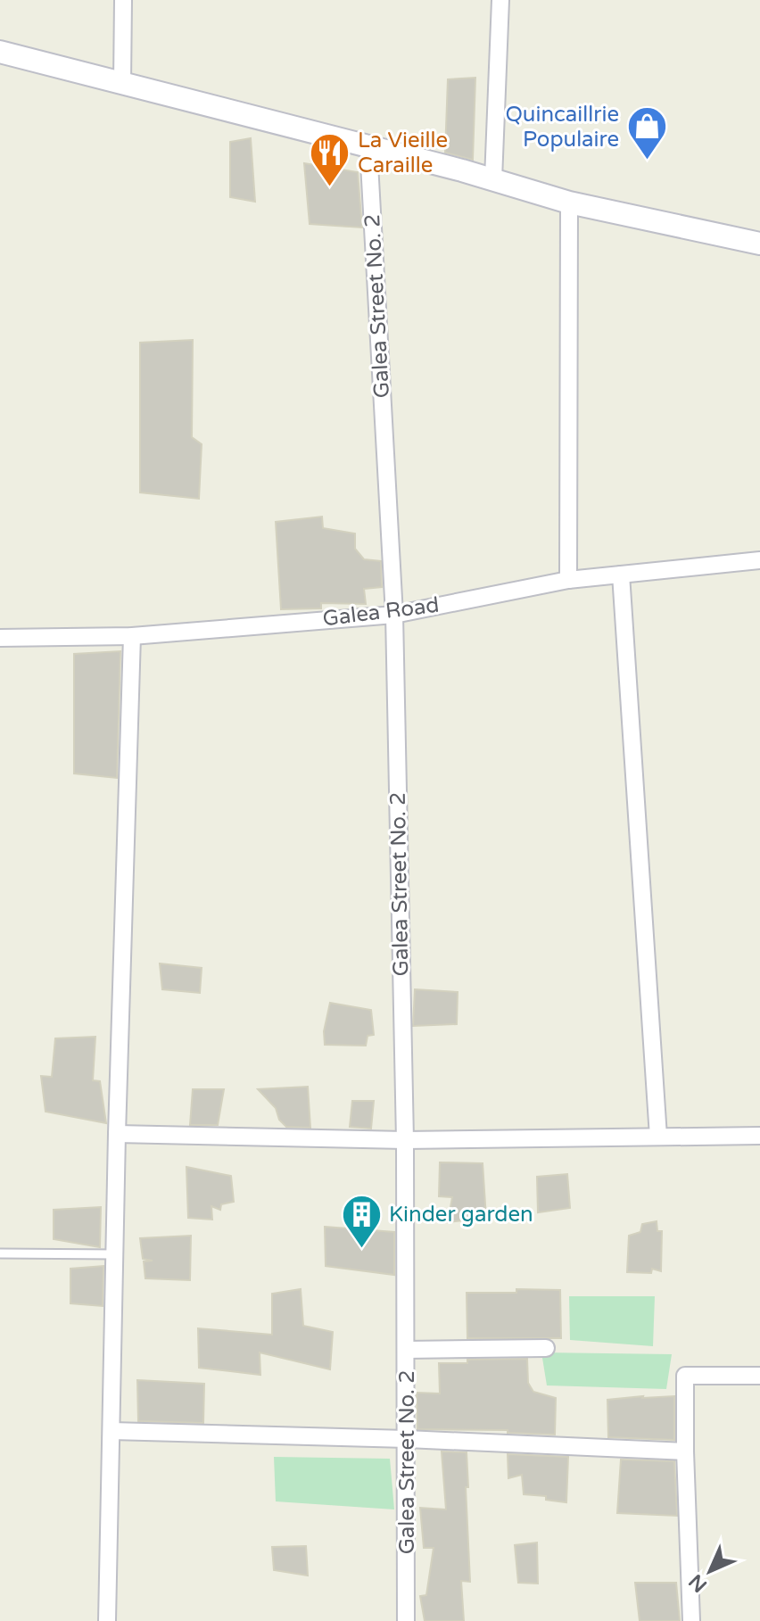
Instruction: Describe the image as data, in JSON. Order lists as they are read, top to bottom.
{
  "streets": {
    "street": ["Galea Street No. 2", "Galea Road"]
  },
  "crossings": [
    ["Galea Street No. 2", "Galea Road"]
  ],
  "places": {
    "shop": ["Quincaillrie Populaire"],
    "restaurant": ["La Vieille Caraille"],
    "building": ["Kinder garden"]
  },
  "north": "bottom left"
}
